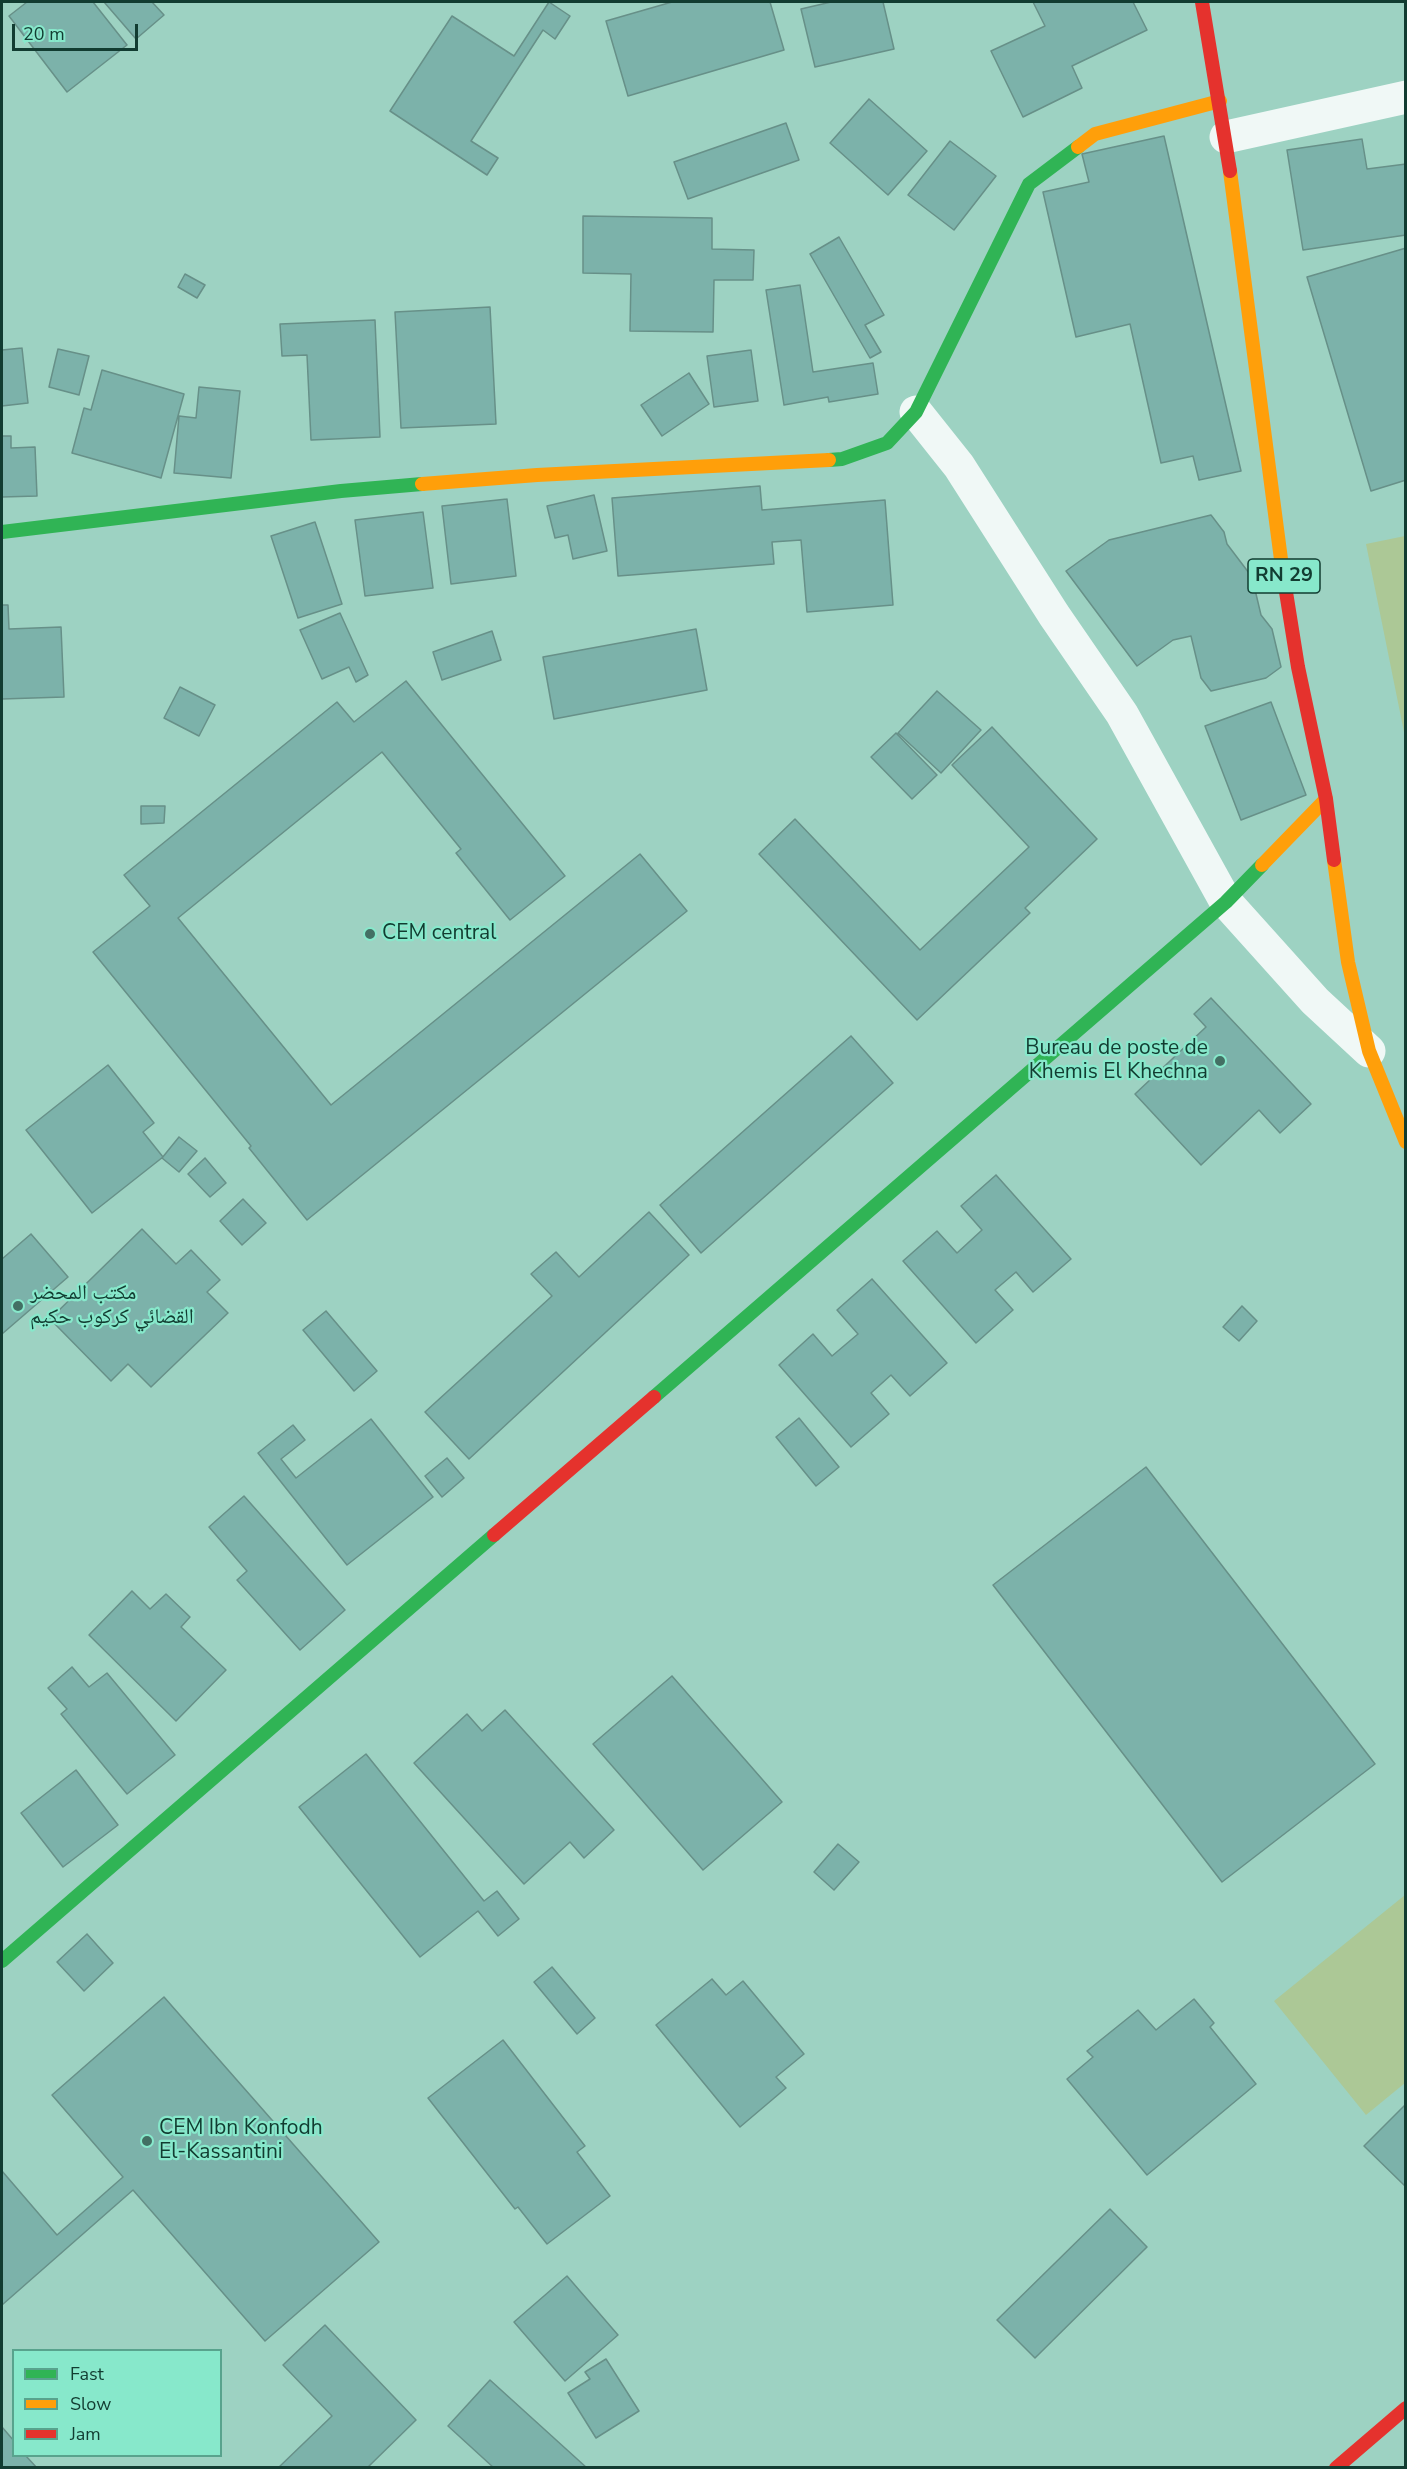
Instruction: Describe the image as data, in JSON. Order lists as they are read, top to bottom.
{
  "streets": {
    "street": ["RN 29"]
  },
  "places": [
    "CEM central",
    "Bureau de poste de Khemis El Khechna",
    "مكتب المحضر القضائي كركوب حكيم",
    "CEM Ibn Konfodh El-Kassantini"
  ],
  "legend": ["Fast", "Slow", "Jam"],
  "scale_bar": "20 m"
}
